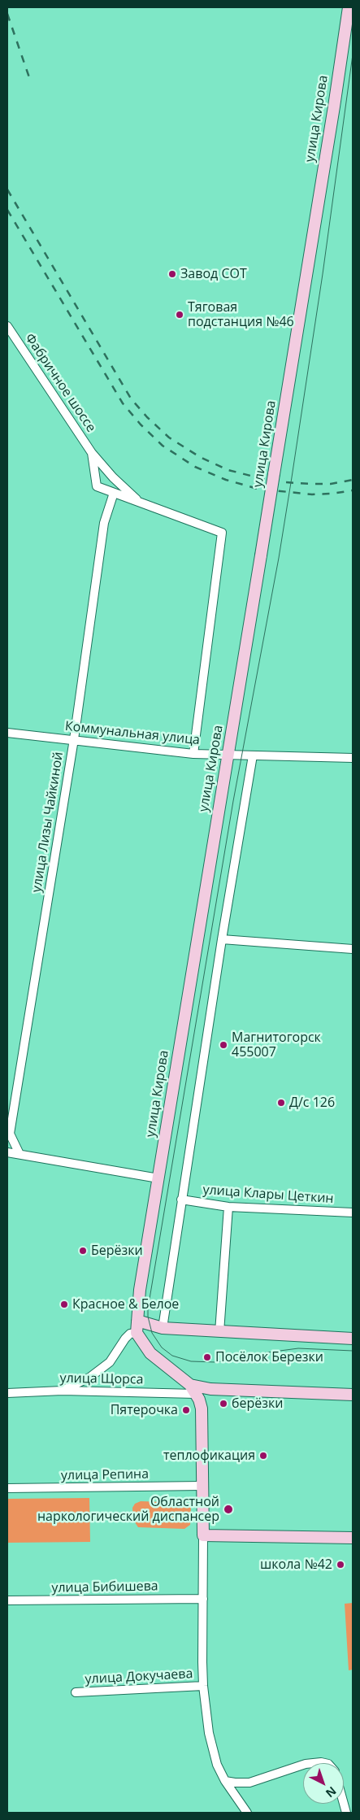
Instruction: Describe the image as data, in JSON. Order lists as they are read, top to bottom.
{
  "streets": {
    "main road": ["улица Кирова"],
    "street": [
      "Фабричное шоссе",
      "Коммунальная улица",
      "улица Лизы Чайкиной",
      "улица Клары Цеткин",
      "улица Щорса",
      "улица Репина",
      "улица Бибишева",
      "улица Докучаева"
    ]
  },
  "crossings": [
    ["улица Кирова", "Коммунальная улица"],
    ["Фабричное шоссе", "улица Лизы Чайкиной"],
    ["Коммунальная улица", "улица Лизы Чайкиной"]
  ],
  "places": [
    "Завод СОТ",
    "Тяговая подстанция №46",
    "Магнитогорск 455007",
    "Д/с 126",
    "Берёзки",
    "Красное & Белое",
    "Посёлок Березки",
    "берёзки",
    "Пятерочка",
    "теплофикация",
    "Областной наркологический диспансер",
    "школа №42"
  ],
  "north": "bottom right"
}
